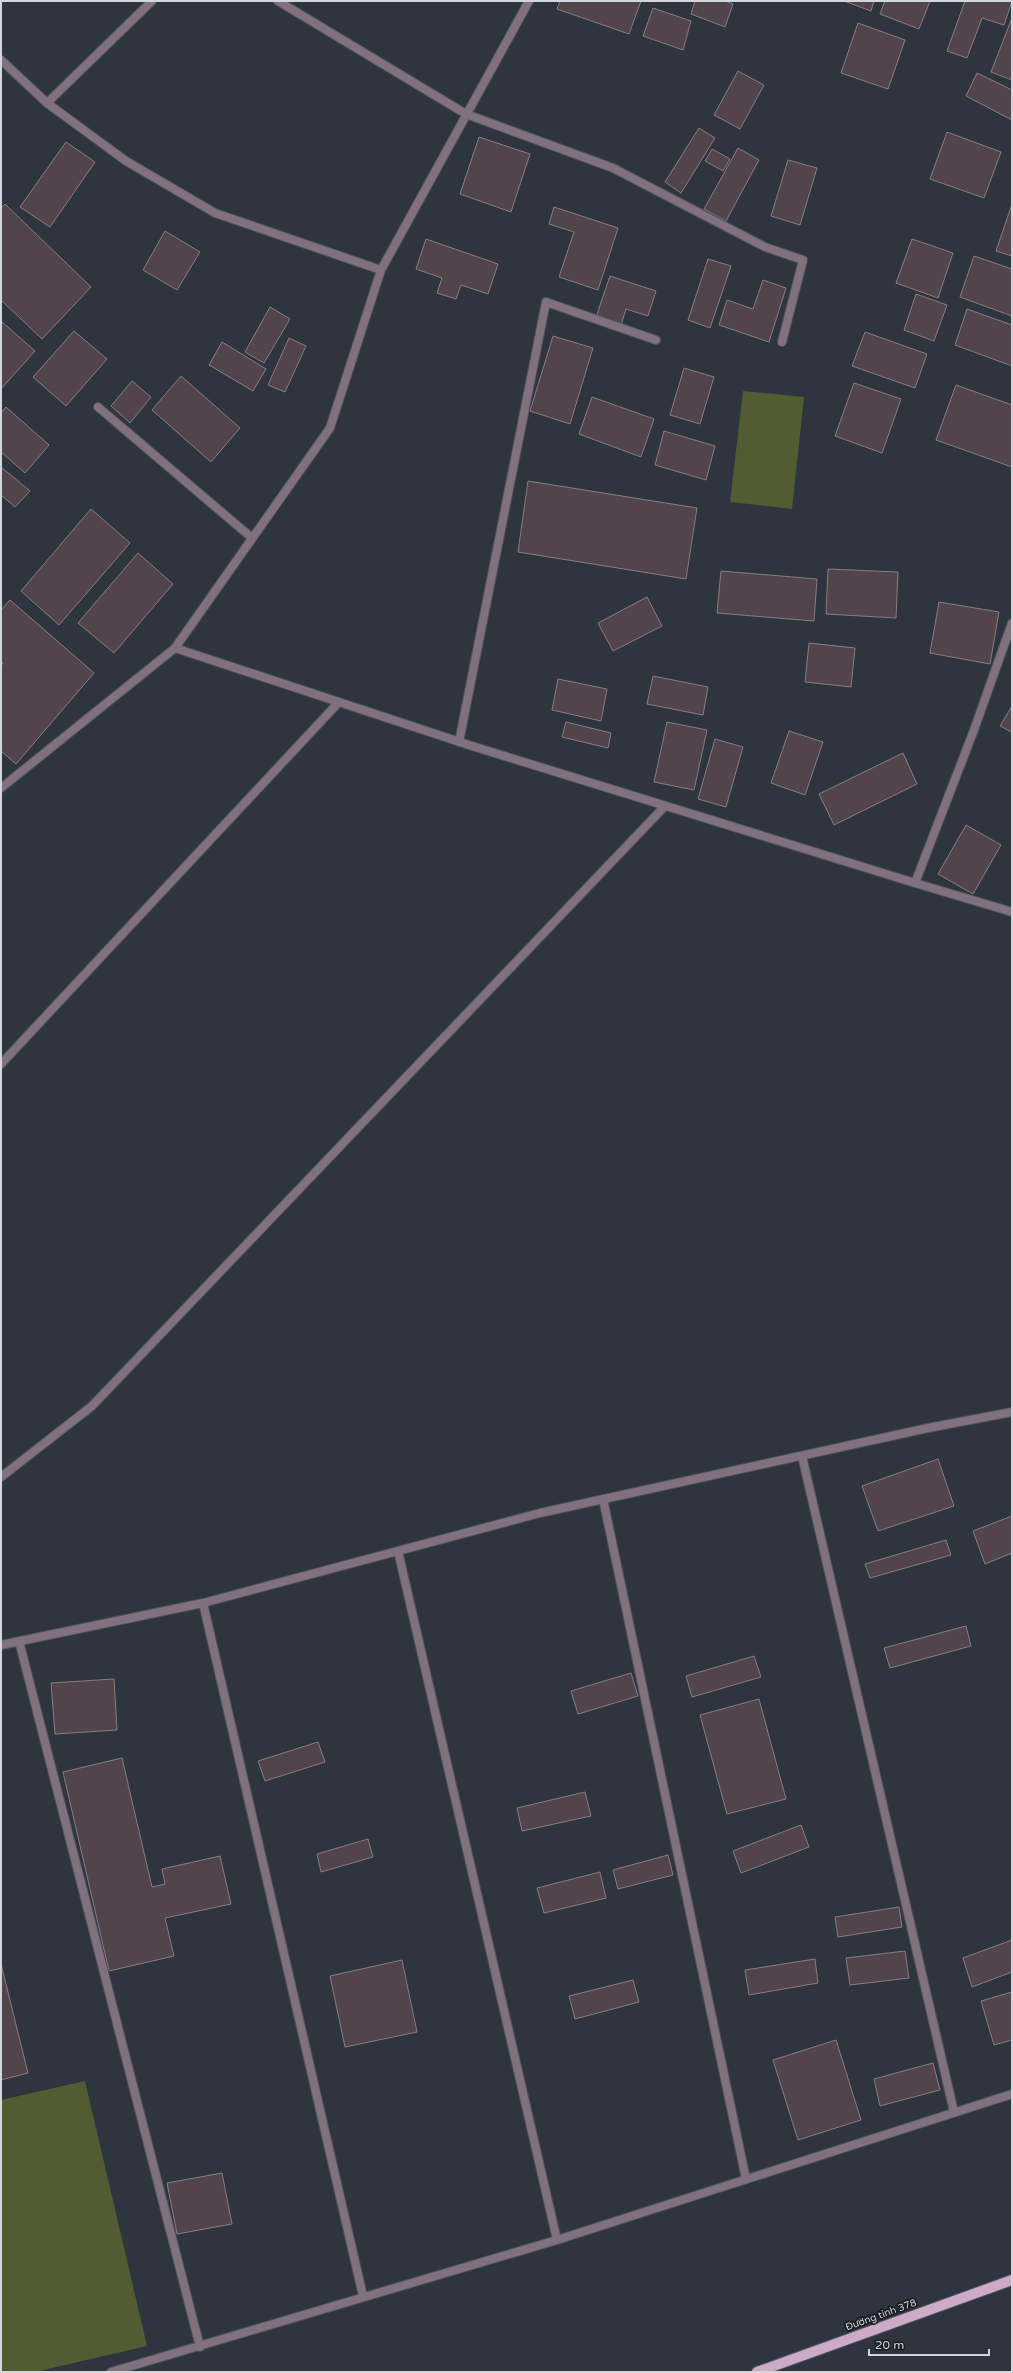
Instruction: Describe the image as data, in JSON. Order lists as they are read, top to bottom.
{
  "streets": {
    "main road": ["Đường tỉnh 378"]
  },
  "scale_bar": "20 m"
}
